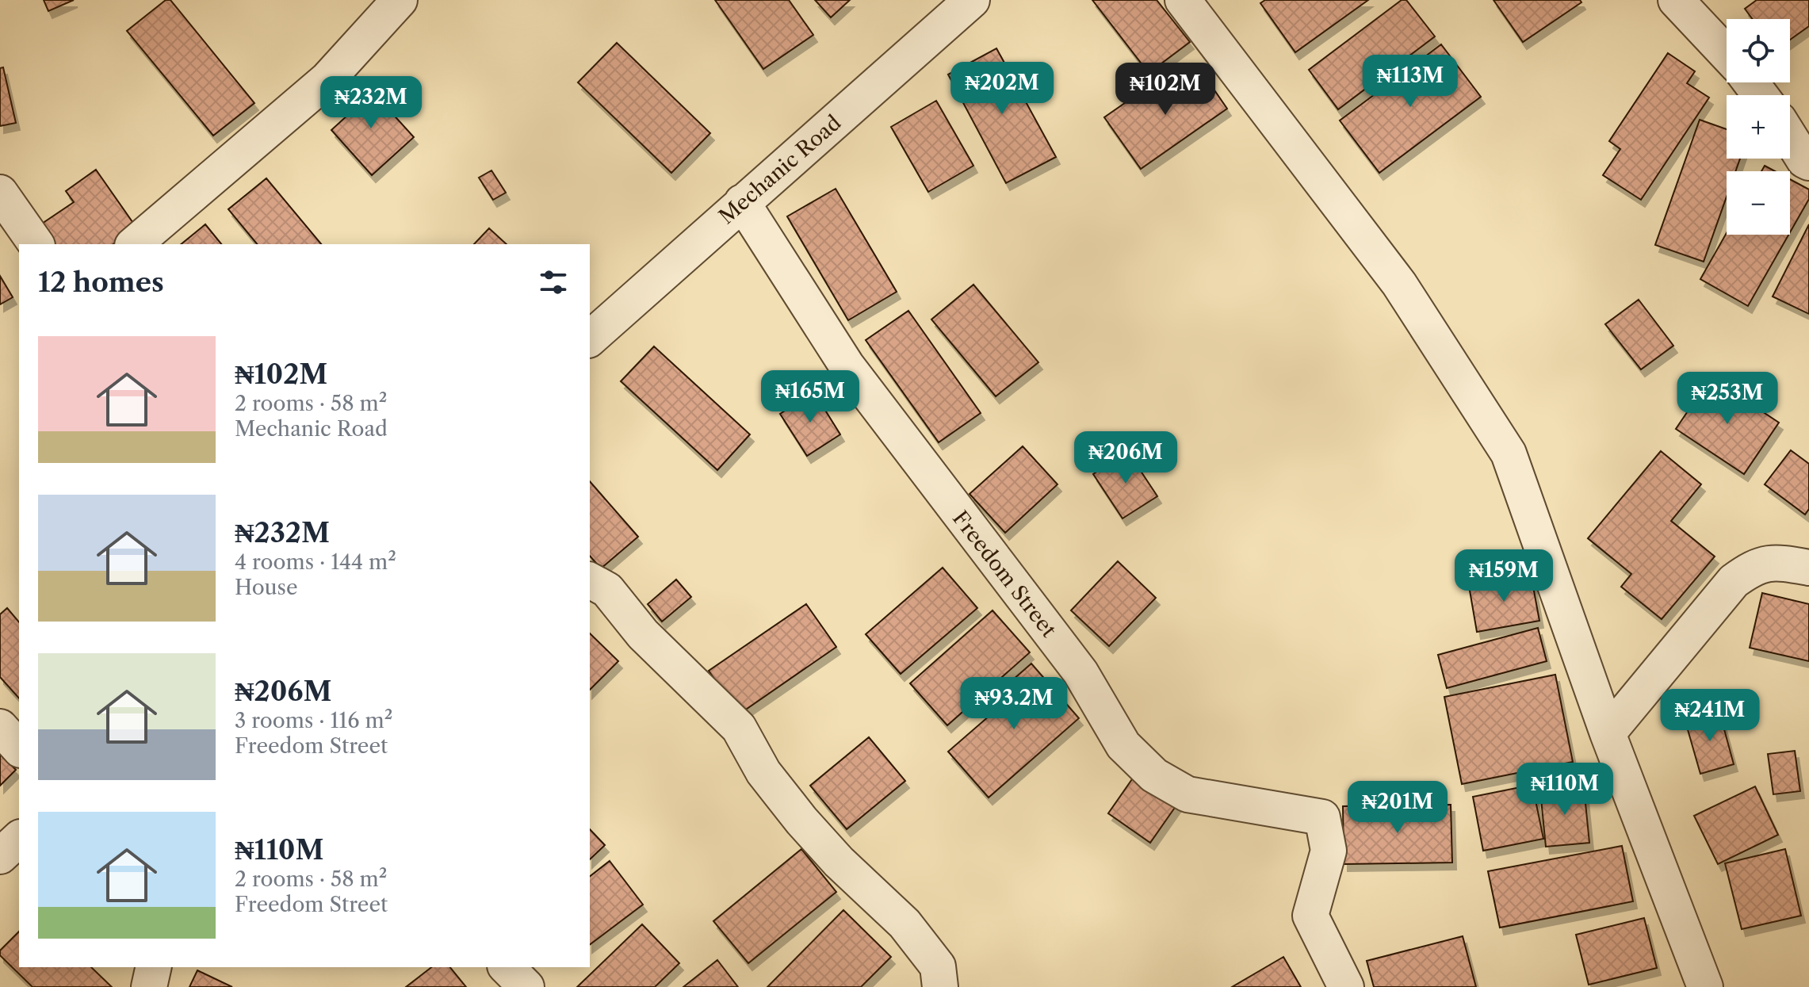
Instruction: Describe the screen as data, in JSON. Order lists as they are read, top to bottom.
{
  "streets": {
    "street": ["Mechanic Road", "Freedom Street"]
  },
  "crossings": [
    ["Mechanic Road", "Freedom Street"]
  ],
  "page": {
    "map_buttons": ["+", "−"],
    "price": [
      "₦113M",
      "₦202M",
      "₦102M",
      "₦232M",
      "₦165M",
      "₦253M",
      "₦206M",
      "₦159M",
      "₦93.2M",
      "₦241M",
      "₦110M",
      "₦201M"
    ],
    "heading": "12 homes",
    "list": [
      {
        "name": "₦102M",
        "note": "2 rooms · 58 m² · Mechanic Road"
      },
      {
        "name": "₦232M",
        "note": "4 rooms · 144 m² · House"
      },
      {
        "name": "₦206M",
        "note": "3 rooms · 116 m² · Freedom Street"
      },
      {
        "name": "₦110M",
        "note": "2 rooms · 58 m² · Freedom Street"
      }
    ]
  }
}
